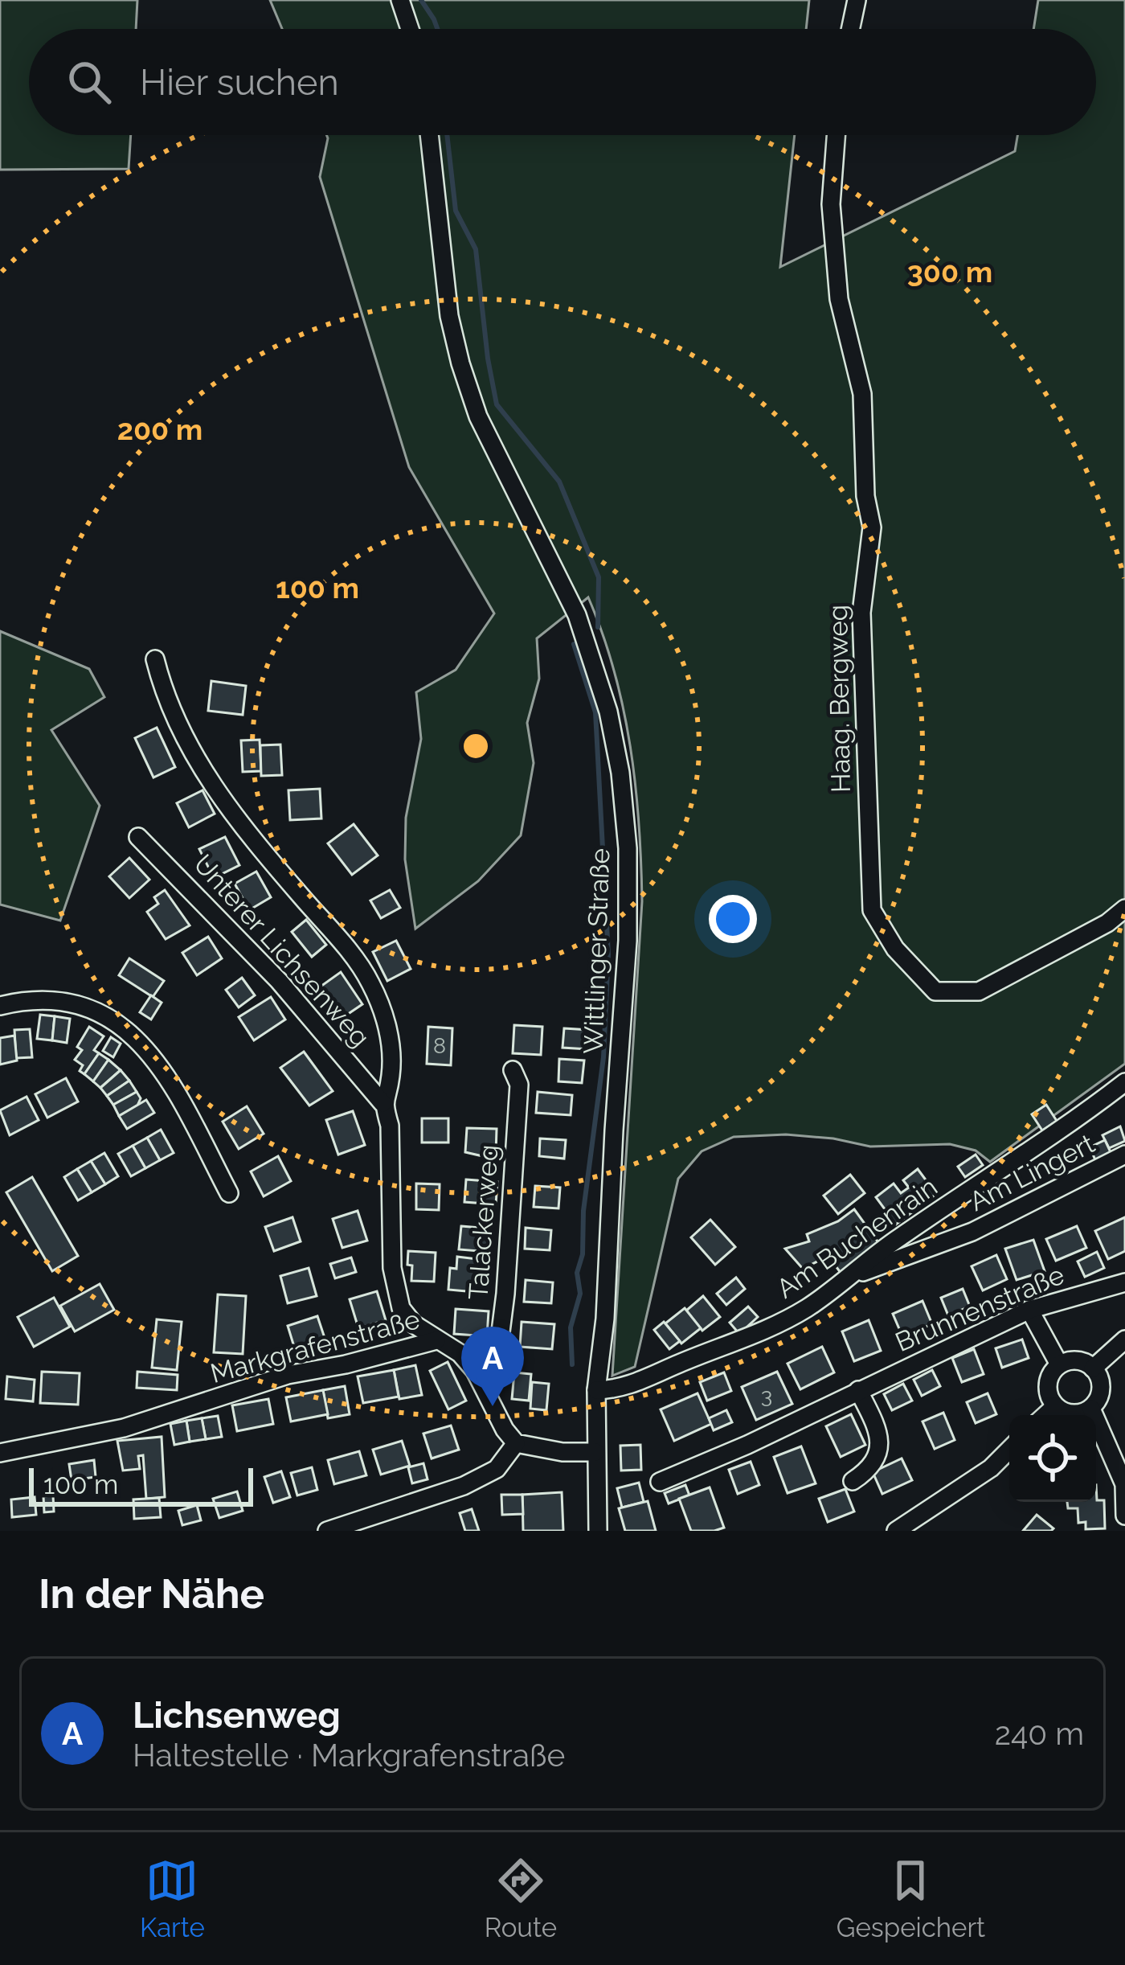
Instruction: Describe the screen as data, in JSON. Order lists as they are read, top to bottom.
{
  "streets": {
    "street": [
      "Haag. Bergweg",
      "Unterer Lichsenweg",
      "Wittlinger Straße",
      "Am Lingert",
      "Talackerweg",
      "Am Buchenrain",
      "Brunnenstraße",
      "Markgrafenstraße"
    ]
  },
  "crossings": [
    ["Wittlinger Straße", "Am Buchenrain"],
    ["Am Lingert", "Am Buchenrain"],
    ["Talackerweg", "Markgrafenstraße"]
  ],
  "house_numbers": ["8", "3"],
  "scale_bar": "100 m",
  "page": {
    "search": "Hier suchen",
    "pins": "A",
    "scale": "100 m",
    "heading": "In der Nähe",
    "list": [
      {
        "mark": "A",
        "name": "Lichsenweg",
        "note": "Haltestelle · Markgrafenstraße",
        "value": "240 m"
      }
    ],
    "nav": ["Karte", "Route", "Gespeichert"]
  },
  "rings": ["300 m", "200 m", "100 m"]
}
